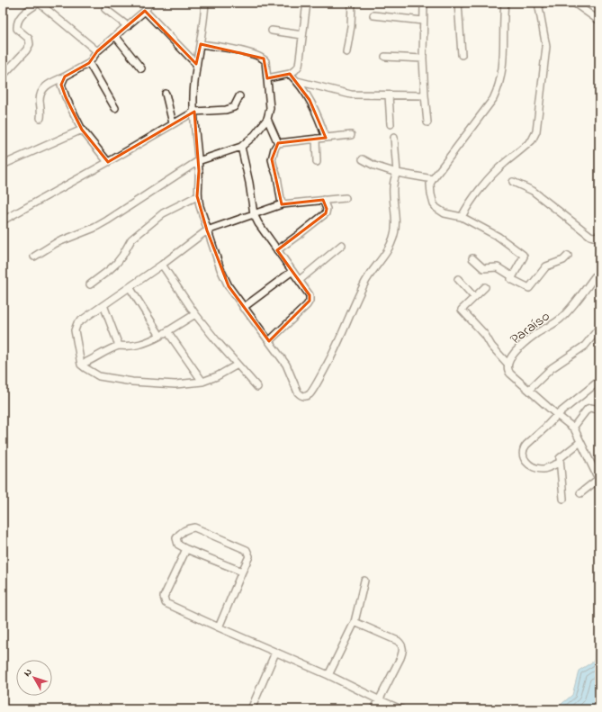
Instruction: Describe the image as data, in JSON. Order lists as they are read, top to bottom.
{
  "streets": {
    "street": ["Paraíso"]
  },
  "north": "top left"
}
